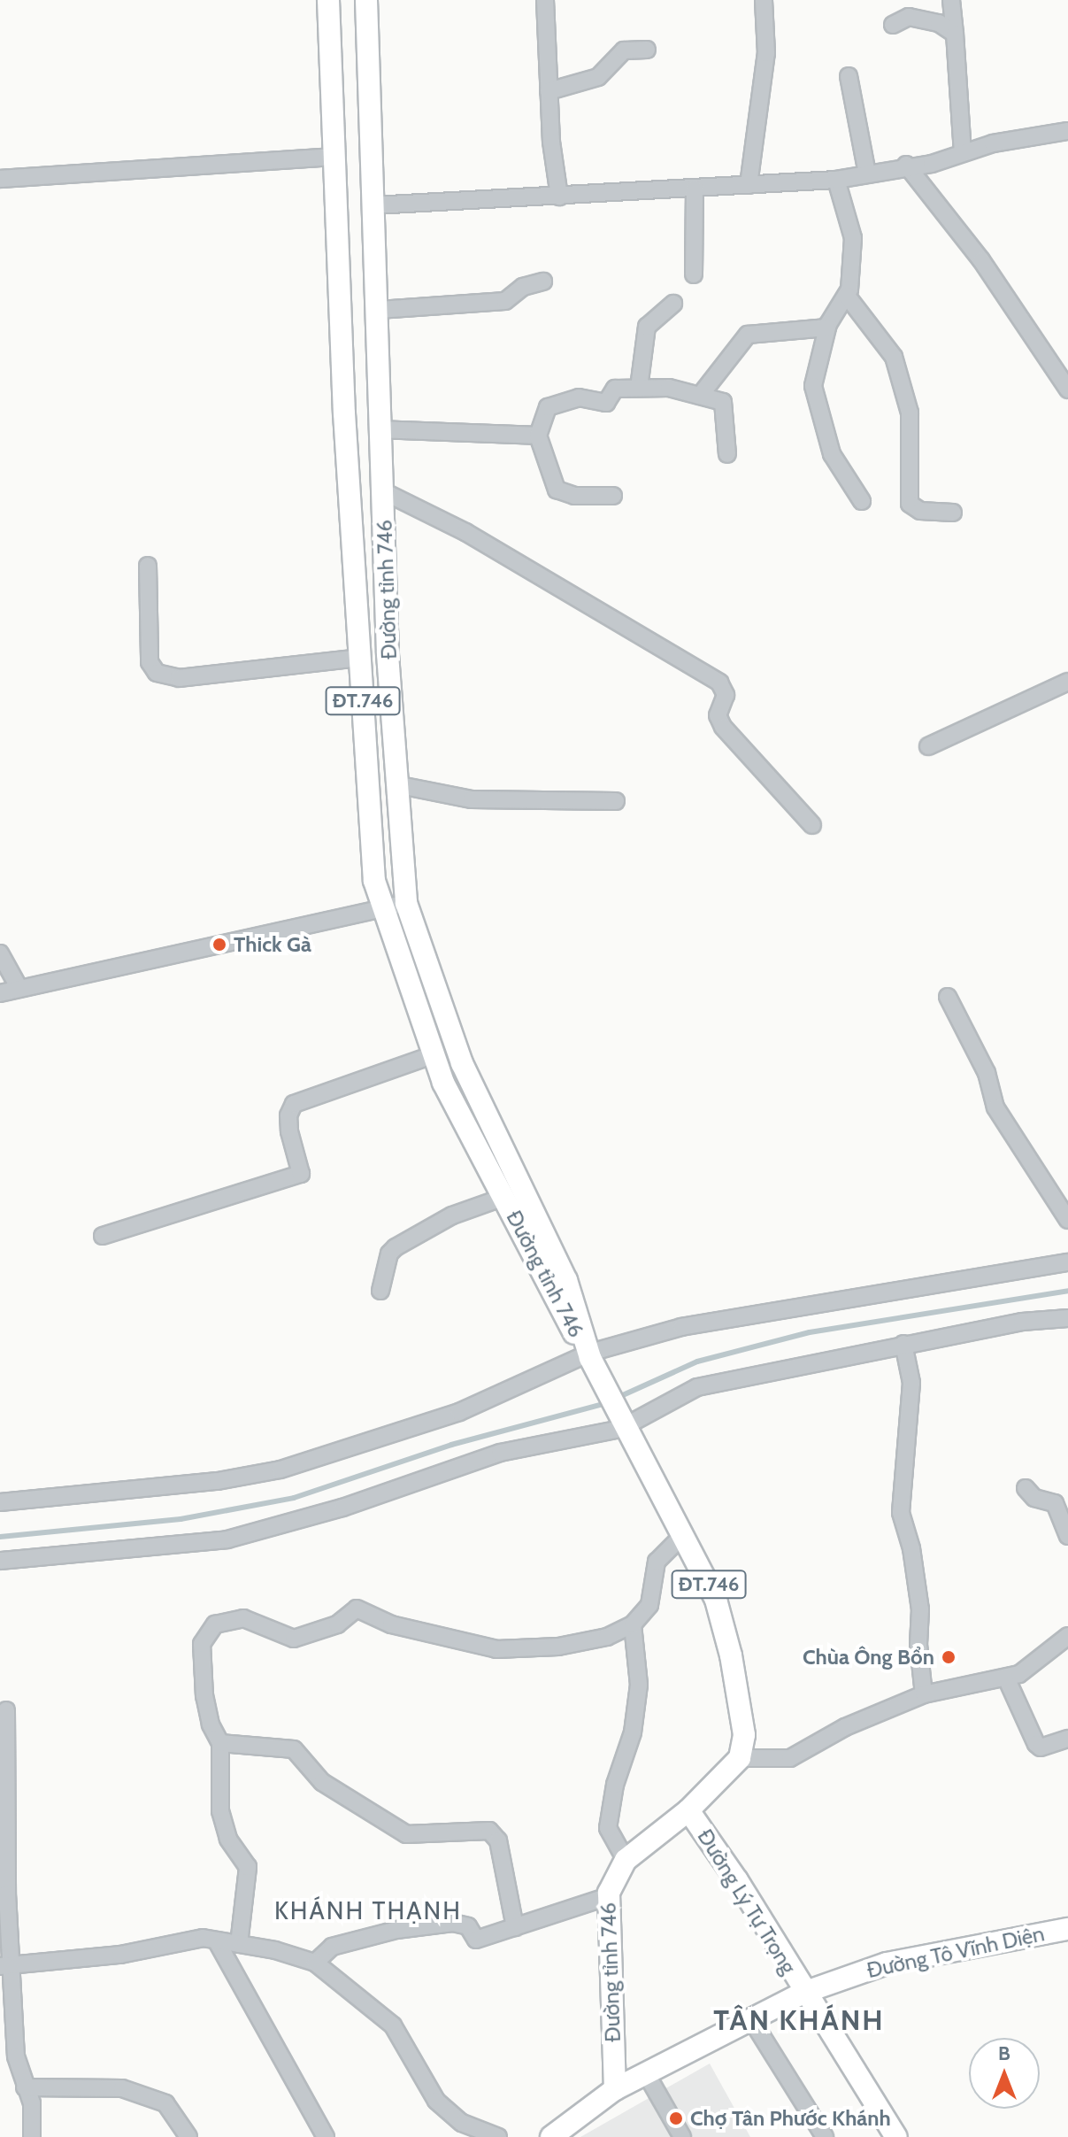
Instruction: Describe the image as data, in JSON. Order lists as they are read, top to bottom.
{
  "streets": {
    "main road": [
      "Đường tỉnh 746",
      "ĐT.746",
      "Đường Lý Tự Trọng",
      "Đường Tô Vĩnh Diện"
    ]
  },
  "crossings": [
    ["Đường tỉnh 746", "ĐT.746"],
    ["Đường tỉnh 746", "Đường Lý Tự Trọng"],
    ["Đường Lý Tự Trọng", "Đường Tô Vĩnh Diện"]
  ],
  "districts": ["KHÁNH THẠNH", "TÂN KHÁNH"],
  "places": ["Thick Gà", "Chùa Ông Bổn", "Chợ Tân Phước Khánh"],
  "north": "top"
}
